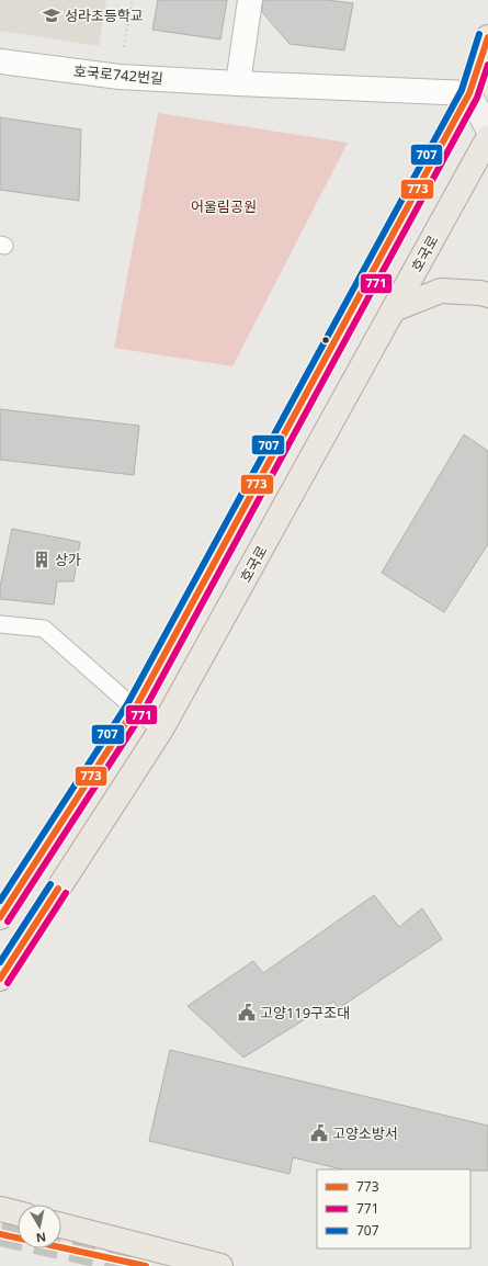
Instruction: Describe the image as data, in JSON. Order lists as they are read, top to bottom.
{
  "streets": {
    "main road": ["호국로"],
    "street": ["호국로742번길"]
  },
  "parks": ["어울림공원"],
  "places": {
    "school or university": ["성라초등학교"],
    "building": ["상가"],
    "public building": ["고양119구조대", "고양소방서"]
  },
  "lines": ["transit line 707", "transit line 773", "transit line 771"],
  "legend": ["773", "771", "707"],
  "north": "bottom"
}
